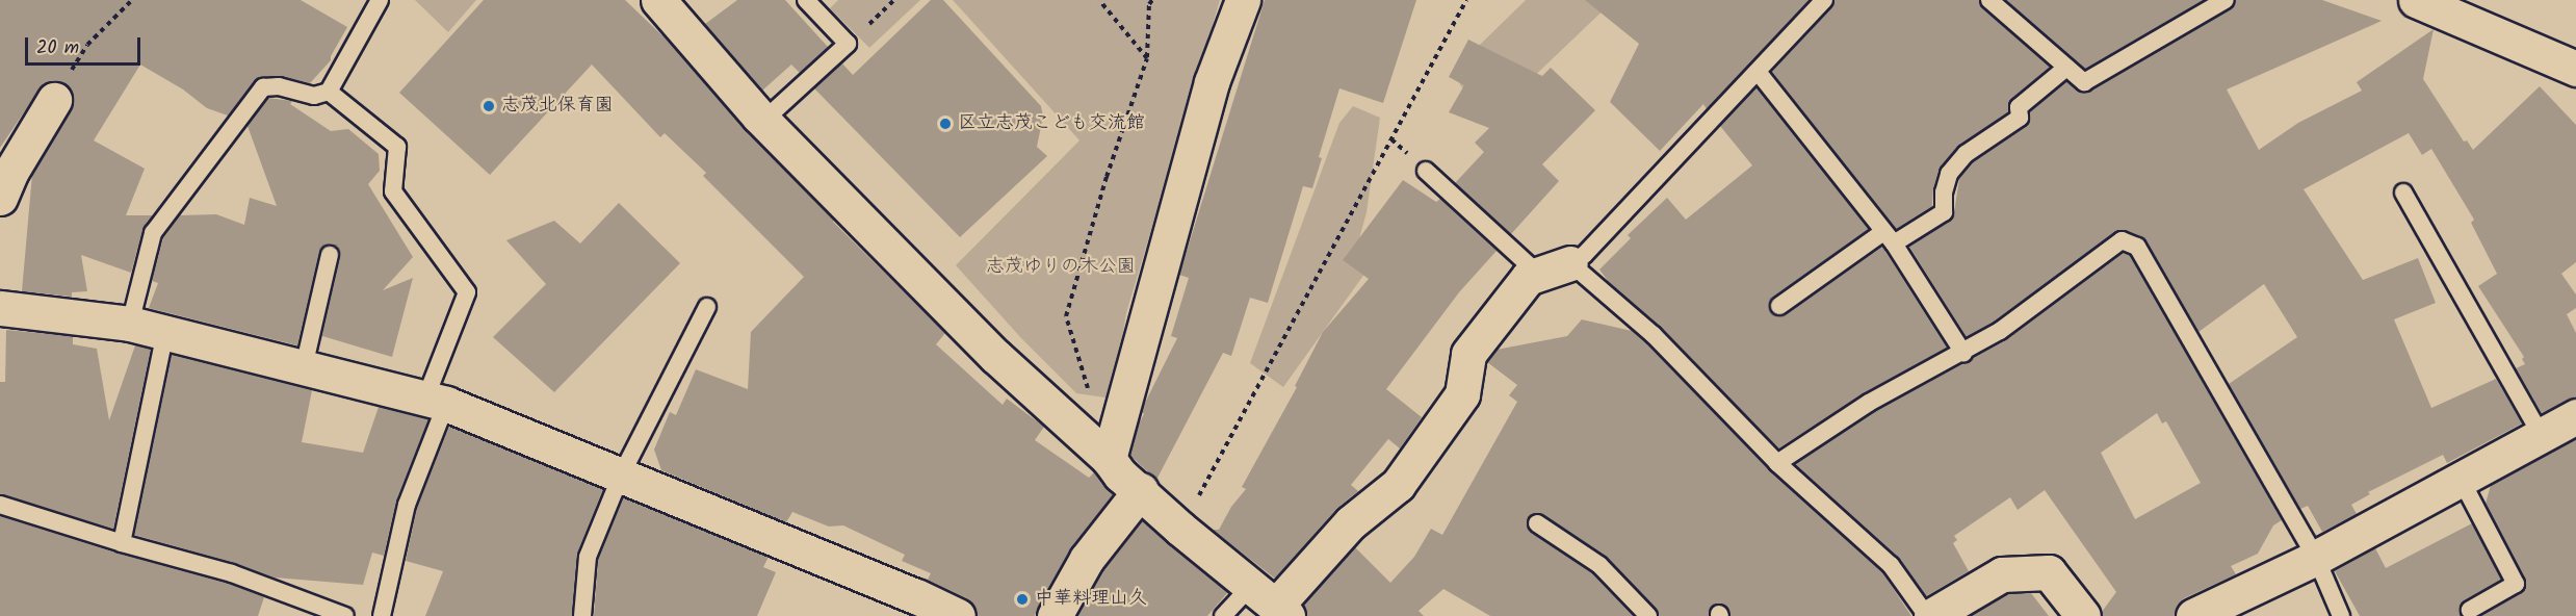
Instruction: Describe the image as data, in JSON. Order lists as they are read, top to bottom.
{
  "parks": ["志茂ゆりの木公園"],
  "places": ["志茂北保育園", "区立志茂こども交流館", "中華料理山久"],
  "scale_bar": "20 m"
}
